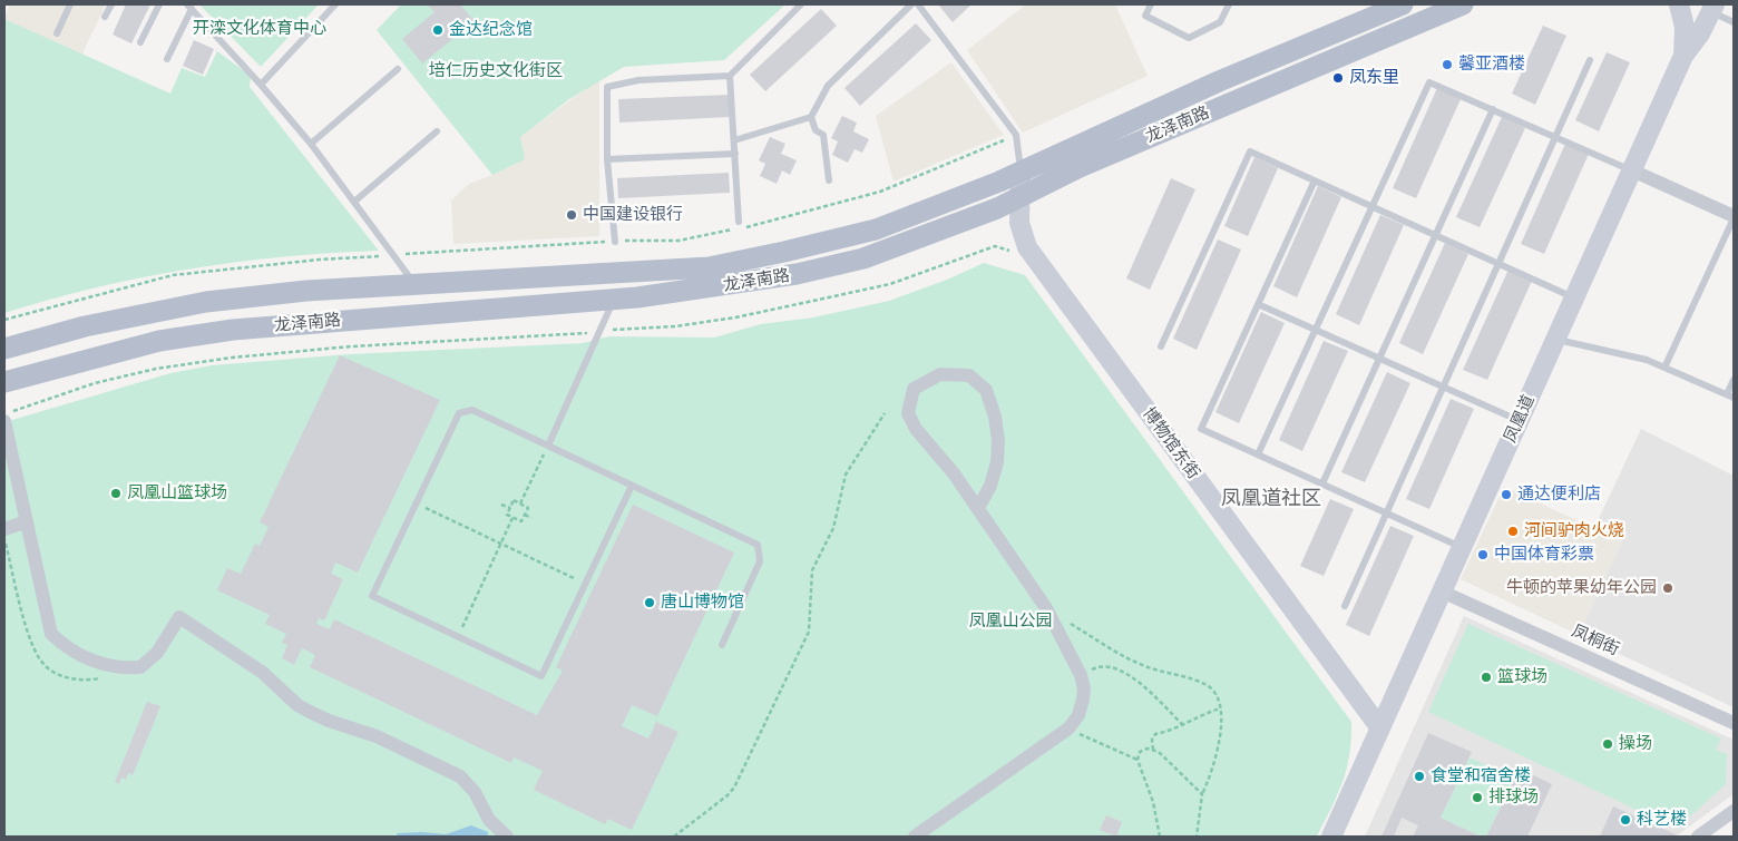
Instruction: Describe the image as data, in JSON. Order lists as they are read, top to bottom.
{
  "streets": {
    "main road": ["龙泽南路"],
    "street": ["凤凰道", "博物馆东街", "凤桐街"]
  },
  "crossings": [
    ["龙泽南路", "博物馆东街"],
    ["凤凰道", "博物馆东街"],
    ["凤凰道", "凤桐街"]
  ],
  "districts": ["凤凰道社区"],
  "parks": ["开滦文化体育中心", "培仁历史文化街区", "凤凰山公园"],
  "places": [
    "金达纪念馆",
    "馨亚酒楼",
    "凤东里",
    "中国建设银行",
    "凤凰山篮球场",
    "通达便利店",
    "河间驴肉火烧",
    "中国体育彩票",
    "牛顿的苹果幼年公园",
    "唐山博物馆",
    "篮球场",
    "操场",
    "食堂和宿舍楼",
    "排球场",
    "科艺楼"
  ]
}
